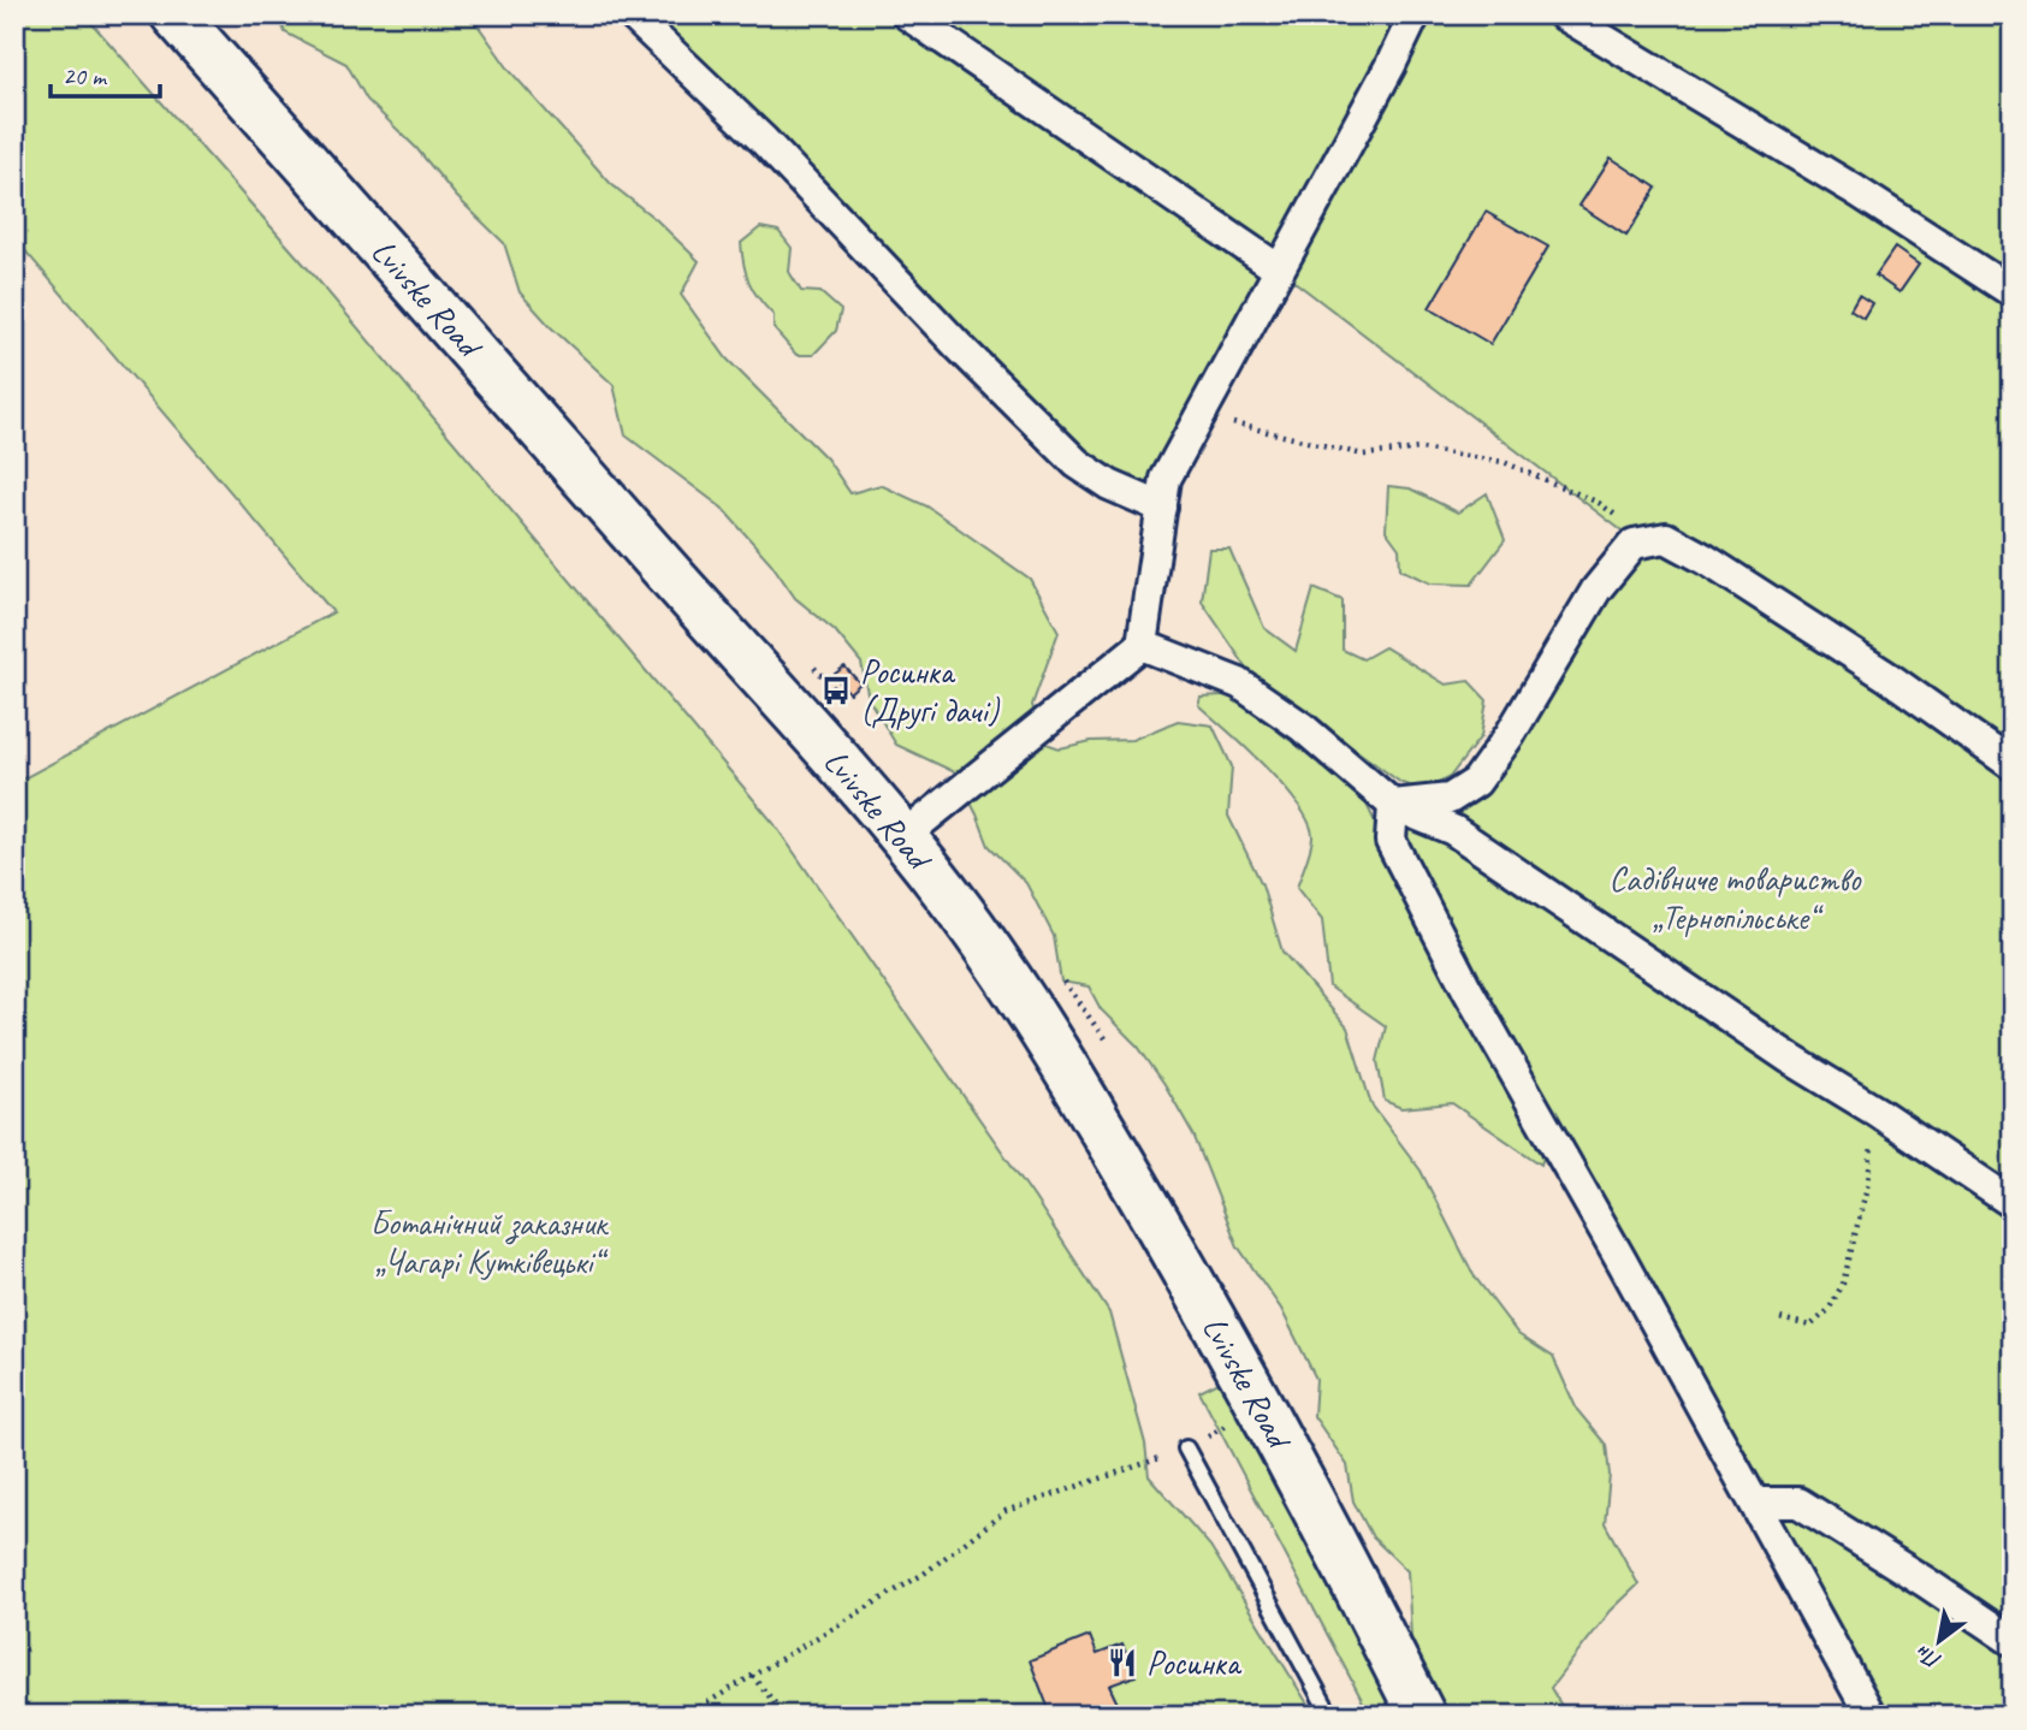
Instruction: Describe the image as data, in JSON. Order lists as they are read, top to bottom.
{
  "streets": {
    "highway": ["Lvivske Road"]
  },
  "parks": ["Садівниче товариство „Тернопільське“", "Ботанічний заказник „Чагарі Кутківецькі“"],
  "places": {
    "bus stop": ["Росинка (Другі дачі)"],
    "restaurant": ["Росинка"]
  },
  "scale_bar": "20 m",
  "north": "bottom left"
}
